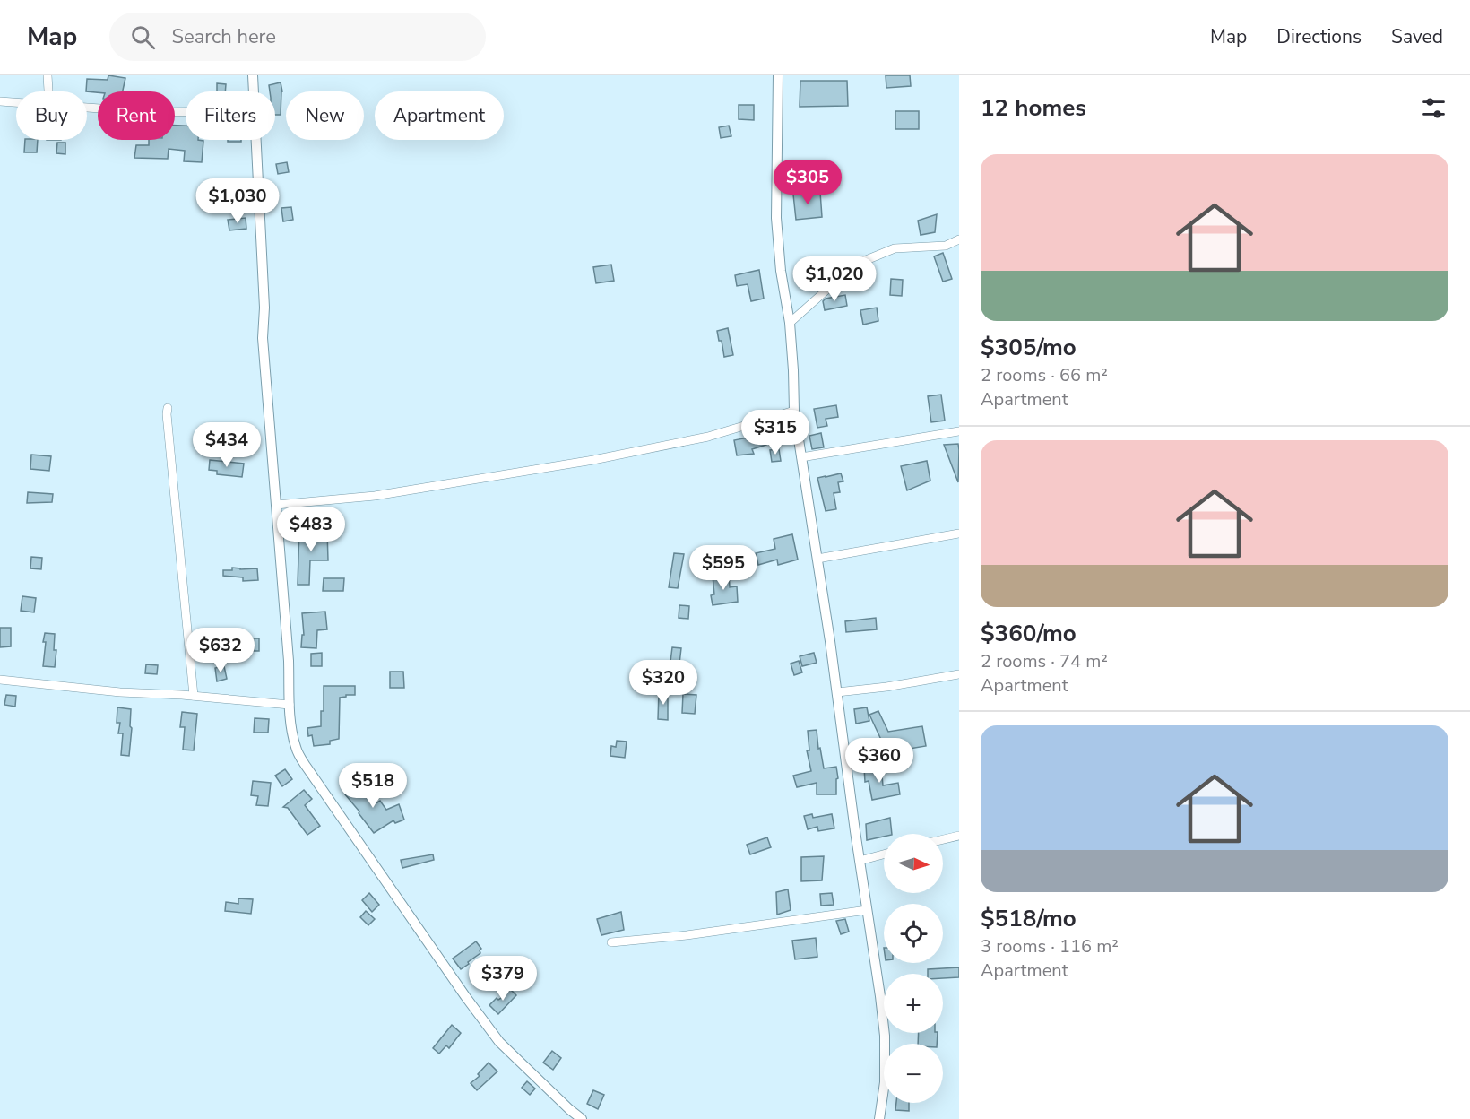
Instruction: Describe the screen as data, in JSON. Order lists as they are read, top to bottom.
{
  "north": "right",
  "page": {
    "header": "Map",
    "search": "Search here",
    "nav": ["Map", "Directions", "Saved"],
    "heading": "12 homes",
    "chip": [
      "Buy",
      "Rent",
      "Filters",
      "New",
      "Apartment"
    ],
    "list": [
      {
        "name": "$305/mo",
        "note": "2 rooms · 66 m² · Apartment"
      },
      {
        "name": "$360/mo",
        "note": "2 rooms · 74 m² · Apartment"
      },
      {
        "name": "$518/mo",
        "note": "3 rooms · 116 m² · Apartment"
      }
    ],
    "price": [
      "$305",
      "$1,030",
      "$1,020",
      "$315",
      "$434",
      "$483",
      "$595",
      "$632",
      "$320",
      "$360",
      "$518",
      "$379"
    ],
    "map_buttons": ["+", "−"]
  }
}
